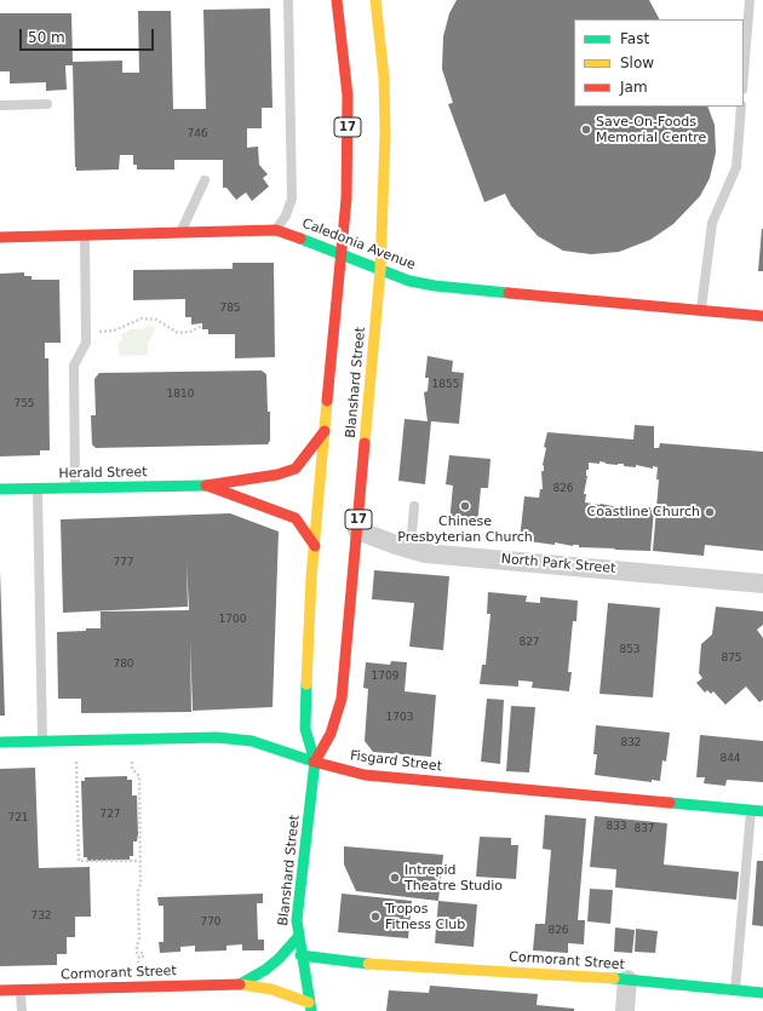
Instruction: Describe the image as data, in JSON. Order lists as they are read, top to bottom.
{
  "streets": {
    "street": [
      "17",
      "Caledonia Avenue",
      "Blanshard Street",
      "Herald Street",
      "North Park Street",
      "Fisgard Street",
      "Cormorant Street"
    ]
  },
  "crossings": [
    ["Caledonia Avenue", "Blanshard Street"],
    ["Blanshard Street", "North Park Street"],
    ["Blanshard Street", "Fisgard Street"],
    ["Blanshard Street", "Cormorant Street"]
  ],
  "places": [
    "Save-On-Foods Memorial Centre",
    "Chinese Presbyterian Church",
    "Coastline Church",
    "Intrepid Theatre Studio",
    "Tropos Fitness Club"
  ],
  "house_numbers": [
    "746",
    "785",
    "1855",
    "1810",
    "755",
    "826",
    "777",
    "1700",
    "827",
    "853",
    "875",
    "780",
    "1709",
    "1703",
    "832",
    "844",
    "727",
    "721",
    "833",
    "837",
    "732",
    "770",
    "826"
  ],
  "legend": ["Fast", "Slow", "Jam"],
  "scale_bar": "50 m"
}
